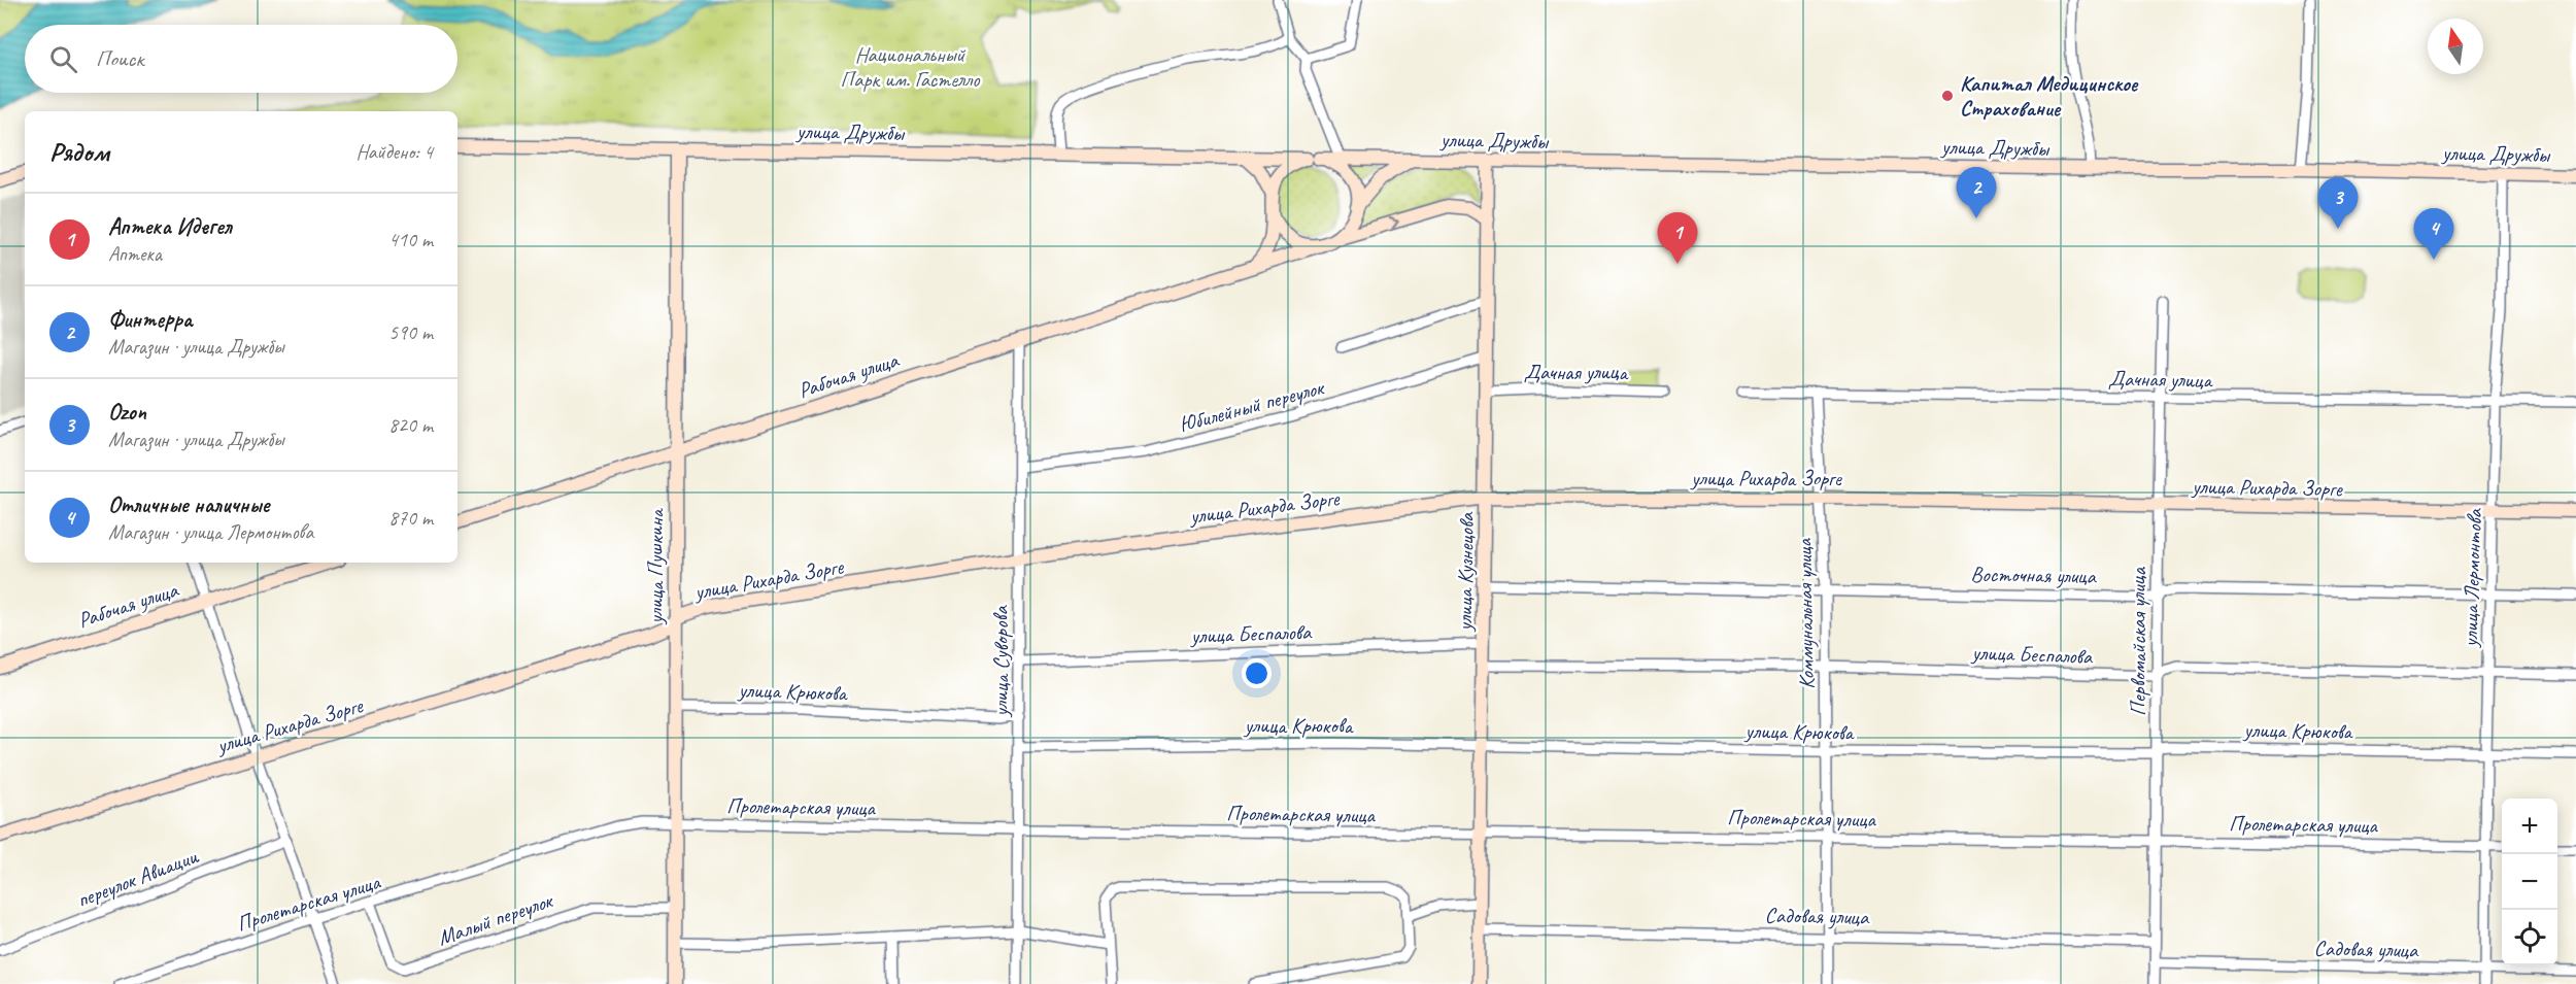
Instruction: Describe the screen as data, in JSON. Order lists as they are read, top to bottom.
{
  "streets": {
    "street": [
      "улица Дружбы",
      "Дачная улица",
      "Рабочая улица",
      "Юбилейный переулок",
      "улица Рихарда Зорге",
      "улица Пушкина",
      "улица Кузнецова",
      "Восточная улица",
      "улица Лермонтова",
      "Коммунальная улица",
      "улица Беспалова",
      "Первомайская улица",
      "улица Суворова",
      "улица Крюкова",
      "Пролетарская улица",
      "переулок Авиации",
      "Садовая улица",
      "Малый переулок"
    ]
  },
  "crossings": [
    ["улица Дружбы", "Рабочая улица"],
    ["улица Дружбы", "улица Пушкина"],
    ["улица Дружбы", "улица Кузнецова"],
    ["улица Дружбы", "улица Лермонтова"],
    ["Дачная улица", "улица Кузнецова"],
    ["Дачная улица", "улица Лермонтова"],
    ["Дачная улица", "Коммунальная улица"],
    ["Дачная улица", "Первомайская улица"],
    ["Рабочая улица", "улица Пушкина"],
    ["Рабочая улица", "улица Суворова"],
    ["Юбилейный переулок", "улица Кузнецова"],
    ["Юбилейный переулок", "улица Суворова"],
    ["улица Рихарда Зорге", "улица Пушкина"],
    ["улица Рихарда Зорге", "улица Кузнецова"],
    ["улица Рихарда Зорге", "улица Лермонтова"],
    ["улица Рихарда Зорге", "Коммунальная улица"],
    ["улица Рихарда Зорге", "Первомайская улица"],
    ["улица Рихарда Зорге", "улица Суворова"],
    ["улица Пушкина", "улица Крюкова"],
    ["улица Пушкина", "Пролетарская улица"],
    ["улица Пушкина", "Малый переулок"],
    ["улица Кузнецова", "Восточная улица"],
    ["улица Кузнецова", "улица Беспалова"],
    ["улица Кузнецова", "улица Крюкова"],
    ["улица Кузнецова", "Пролетарская улица"],
    ["улица Кузнецова", "Садовая улица"],
    ["Восточная улица", "улица Лермонтова"],
    ["Восточная улица", "Коммунальная улица"],
    ["Восточная улица", "Первомайская улица"],
    ["улица Лермонтова", "улица Беспалова"],
    ["улица Лермонтова", "улица Крюкова"],
    ["улица Лермонтова", "Пролетарская улица"],
    ["улица Лермонтова", "Садовая улица"],
    ["Коммунальная улица", "улица Беспалова"],
    ["Коммунальная улица", "улица Крюкова"],
    ["Коммунальная улица", "Пролетарская улица"],
    ["Коммунальная улица", "Садовая улица"],
    ["улица Беспалова", "Первомайская улица"],
    ["улица Беспалова", "улица Суворова"],
    ["Первомайская улица", "улица Крюкова"],
    ["Первомайская улица", "Пролетарская улица"],
    ["Первомайская улица", "Садовая улица"],
    ["улица Суворова", "улица Крюкова"],
    ["улица Суворова", "Пролетарская улица"],
    ["Пролетарская улица", "Малый переулок"]
  ],
  "parks": ["Национальный Парк им. Гастелло"],
  "places": ["Капитал Медицинское Страхование"],
  "north": "top",
  "page": {
    "search": "Поиск",
    "heading": ["Рядом", "Найдено: 4"],
    "pins": [
      "2",
      "3",
      "4",
      "1"
    ],
    "list": [
      {
        "mark": "1",
        "name": "Аптека Идегел",
        "note": "Аптека",
        "value": "410 m"
      },
      {
        "mark": "2",
        "name": "Финтерра",
        "note": "Магазин · улица Дружбы",
        "value": "590 m"
      },
      {
        "mark": "3",
        "name": "Ozon",
        "note": "Магазин · улица Дружбы",
        "value": "820 m"
      },
      {
        "mark": "4",
        "name": "Отличные наличные",
        "note": "Магазин · улица Лермонтова",
        "value": "870 m"
      }
    ],
    "map_buttons": ["+", "−"]
  }
}
